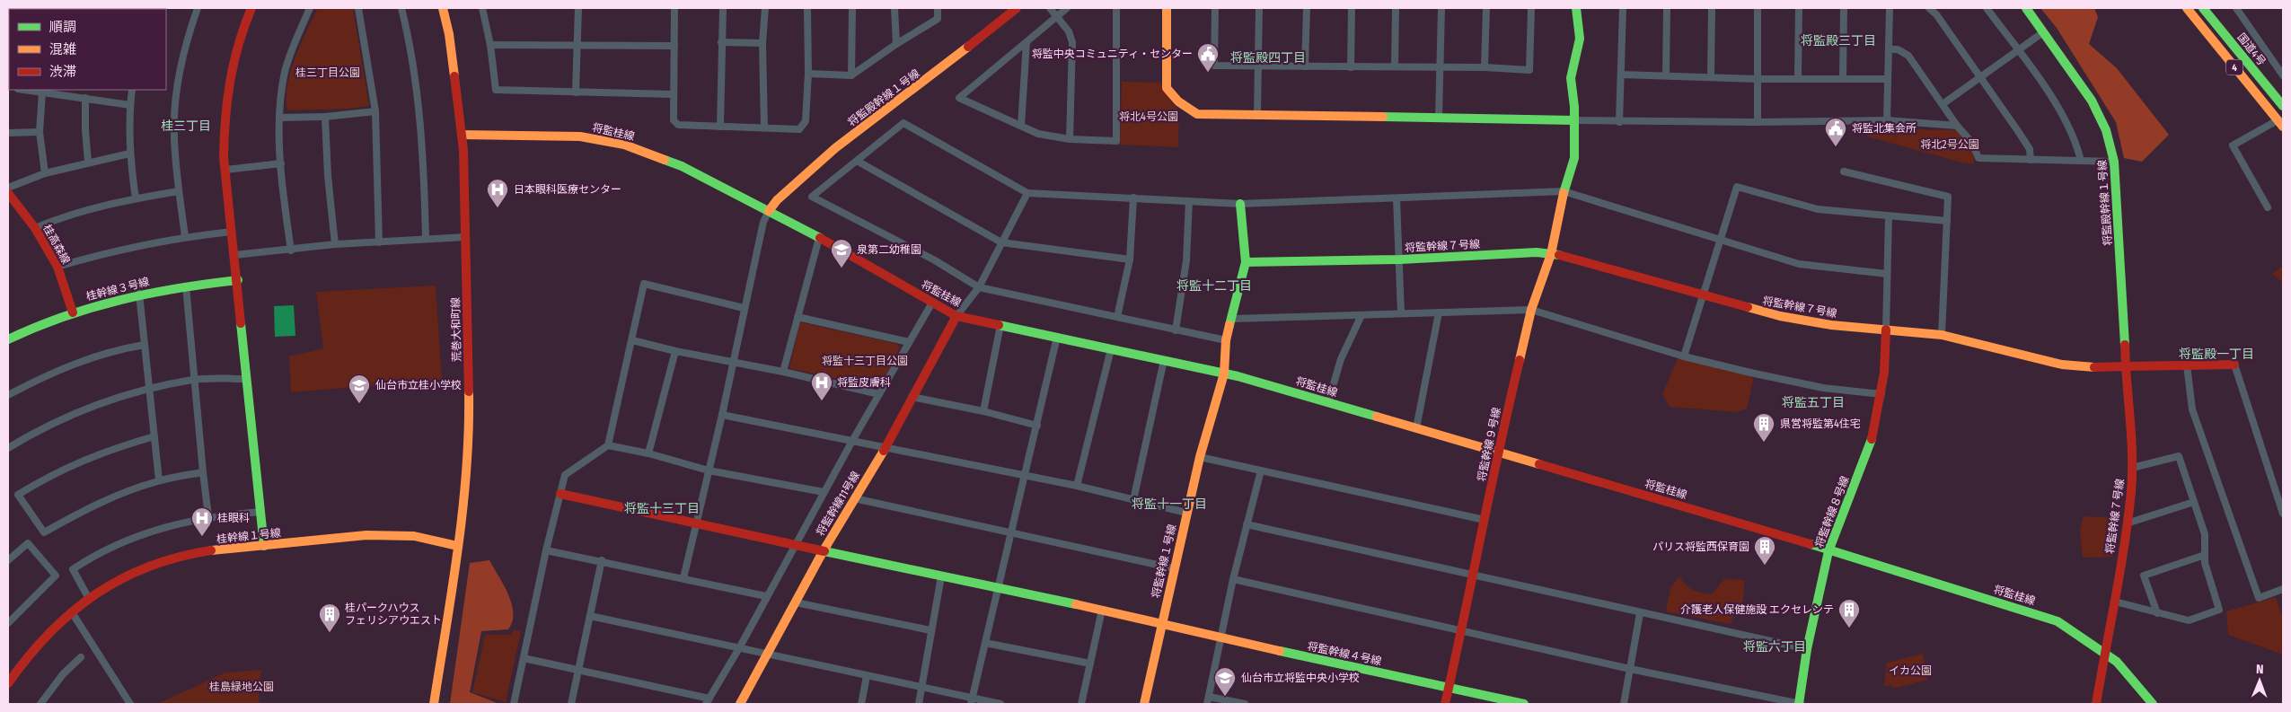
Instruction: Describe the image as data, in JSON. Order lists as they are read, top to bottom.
{
  "streets": {
    "main road": [
      "国道4号",
      "4",
      "将監殿幹線１号線",
      "将監桂線",
      "桂高森線",
      "将監幹線７号線",
      "桂幹線３号線",
      "荒巻大和町線",
      "将監幹線９号線",
      "将監幹線11号線",
      "将監幹線８号線",
      "桂幹線１号線",
      "将監幹線１号線",
      "将監幹線４号線"
    ]
  },
  "crossings": [
    ["将監殿幹線１号線", "将監桂線"],
    ["将監殿幹線１号線", "将監幹線７号線"],
    ["将監桂線", "将監幹線７号線"],
    ["将監桂線", "荒巻大和町線"],
    ["将監桂線", "将監幹線９号線"],
    ["将監桂線", "将監幹線11号線"],
    ["将監桂線", "将監幹線８号線"],
    ["将監桂線", "将監幹線１号線"],
    ["桂高森線", "桂幹線３号線"],
    ["将監幹線７号線", "将監幹線９号線"],
    ["将監幹線７号線", "将監幹線８号線"],
    ["荒巻大和町線", "桂幹線１号線"],
    ["将監幹線９号線", "将監幹線４号線"],
    ["将監幹線11号線", "将監幹線４号線"],
    ["将監幹線１号線", "将監幹線４号線"]
  ],
  "districts": [
    "将監殿三丁目",
    "将監殿四丁目",
    "桂三丁目",
    "将監十二丁目",
    "将監殿一丁目",
    "将監五丁目",
    "将監十一丁目",
    "将監十三丁目",
    "将監六丁目"
  ],
  "parks": [
    "桂三丁目公園",
    "将北4号公園",
    "将北2号公園",
    "将監十三丁目公園",
    "イカ公園",
    "桂島緑地公園"
  ],
  "places": {
    "public building": ["将監中央コミュニティ・センター", "将監北集会所"],
    "hospital": ["日本眼科医療センター", "将監皮膚科", "桂眼科"],
    "school or university": ["泉第二幼稚園", "仙台市立桂小学校", "仙台市立将監中央小学校"],
    "building": [
      "県営将監第4住宅",
      "パリス将監西保育園",
      "介護老人保健施設 エクセレンテ",
      "桂パークハウス フェリシアウエスト"
    ]
  },
  "legend": ["順調", "混雑", "渋滞"],
  "north": "top"
}
